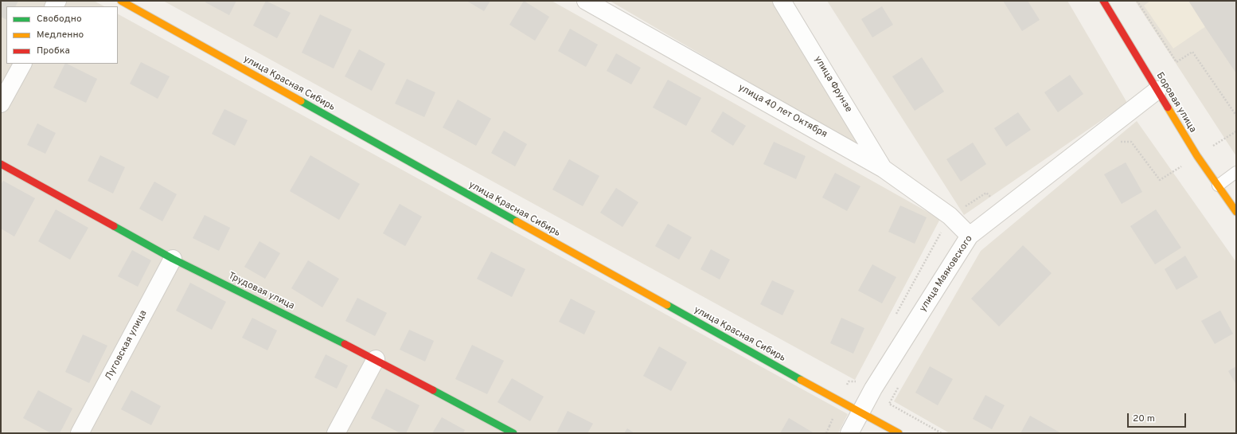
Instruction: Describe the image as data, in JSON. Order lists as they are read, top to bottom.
{
  "streets": {
    "main road": ["улица Красная Сибирь", "Боровая улица", "Трудовая улица"],
    "street": [
      "улица Фрунзе",
      "улица 40 лет Октября",
      "улица Маяковского",
      "Луговская улица"
    ]
  },
  "crossings": [
    ["улица Красная Сибирь", "улица Маяковского"],
    ["улица Фрунзе", "улица 40 лет Октября"],
    ["Боровая улица", "улица Маяковского"],
    ["улица 40 лет Октября", "улица Маяковского"],
    ["Трудовая улица", "Луговская улица"]
  ],
  "legend": ["Свободно", "Медленно", "Пробка"],
  "scale_bar": "20 m"
}
